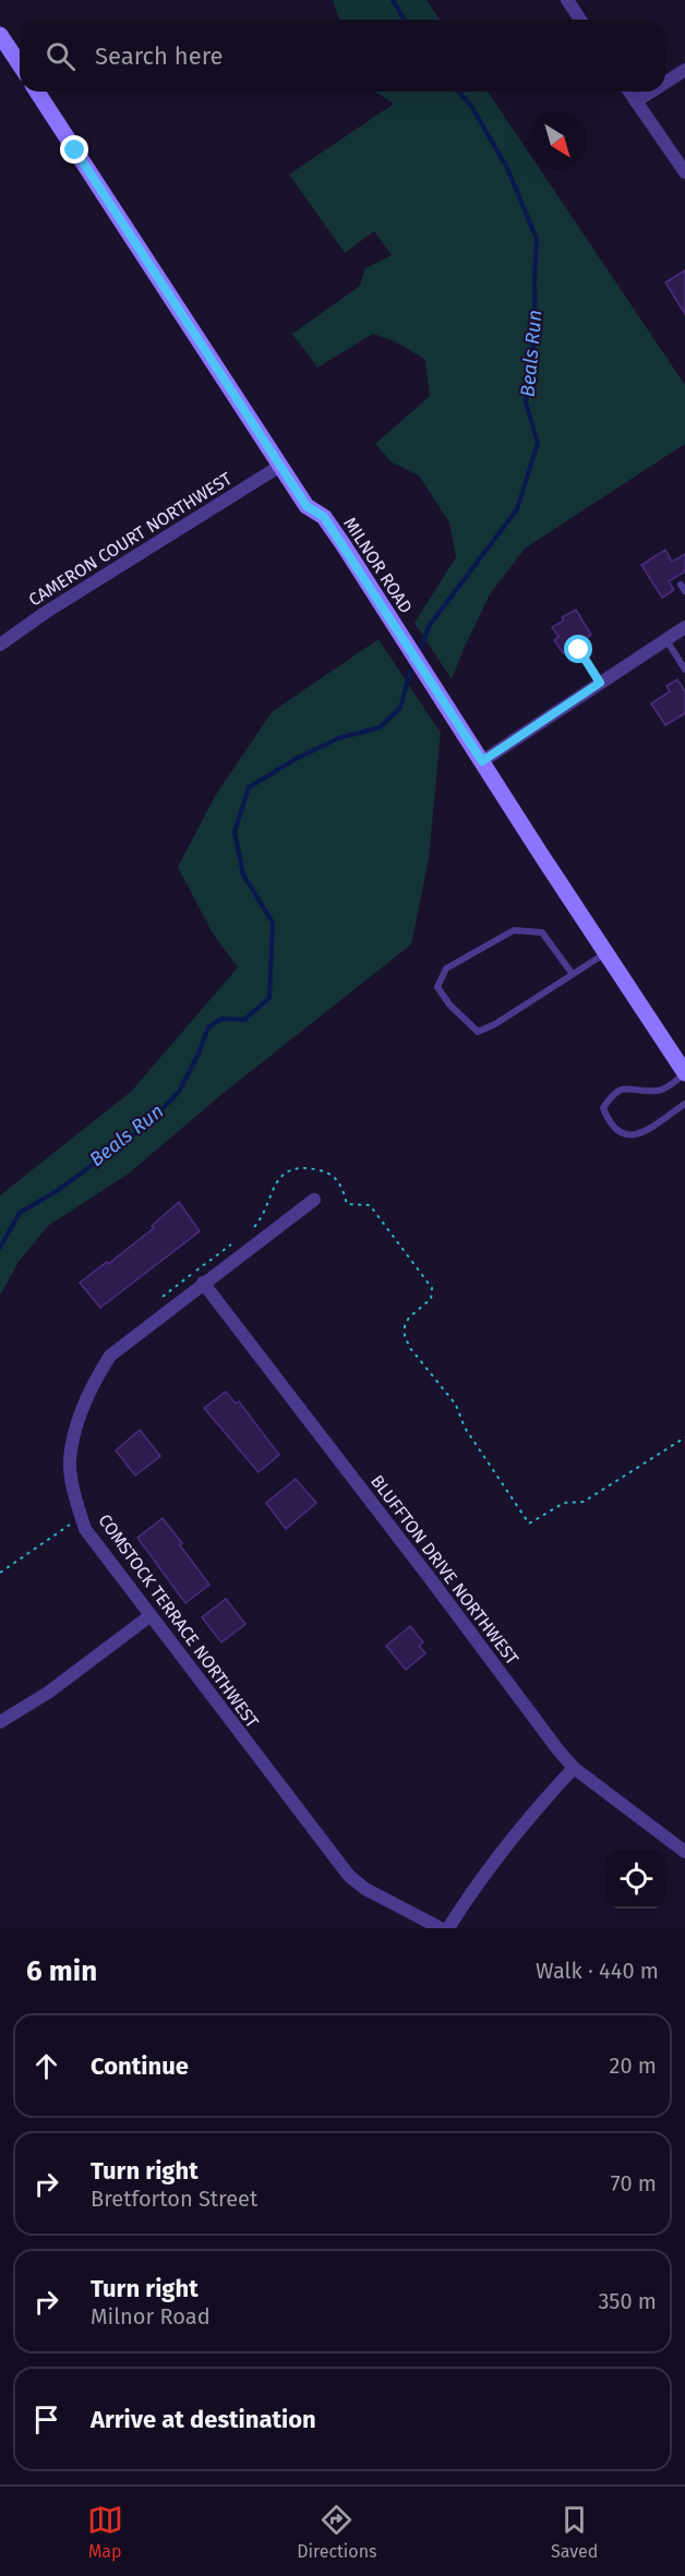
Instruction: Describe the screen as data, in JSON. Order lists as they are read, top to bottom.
{
  "streets": {
    "main road": ["MILNOR ROAD"],
    "street": ["CAMERON COURT NORTHWEST", "BLUFFTON DRIVE NORTHWEST", "COMSTOCK TERRACE NORTHWEST"]
  },
  "crossings": [
    ["CAMERON COURT NORTHWEST", "MILNOR ROAD"],
    ["BLUFFTON DRIVE NORTHWEST", "COMSTOCK TERRACE NORTHWEST"]
  ],
  "water": ["Beals Run"],
  "north": "bottom right",
  "page": {
    "search": "Search here",
    "heading": ["6 min", "Walk · 440 m"],
    "list": [
      ["Continue", "20 m"],
      ["Turn right", "Bretforton Street", "70 m"],
      ["Turn right", "Milnor Road", "350 m"],
      "Arrive at destination"
    ],
    "nav": ["Map", "Directions", "Saved"]
  }
}
